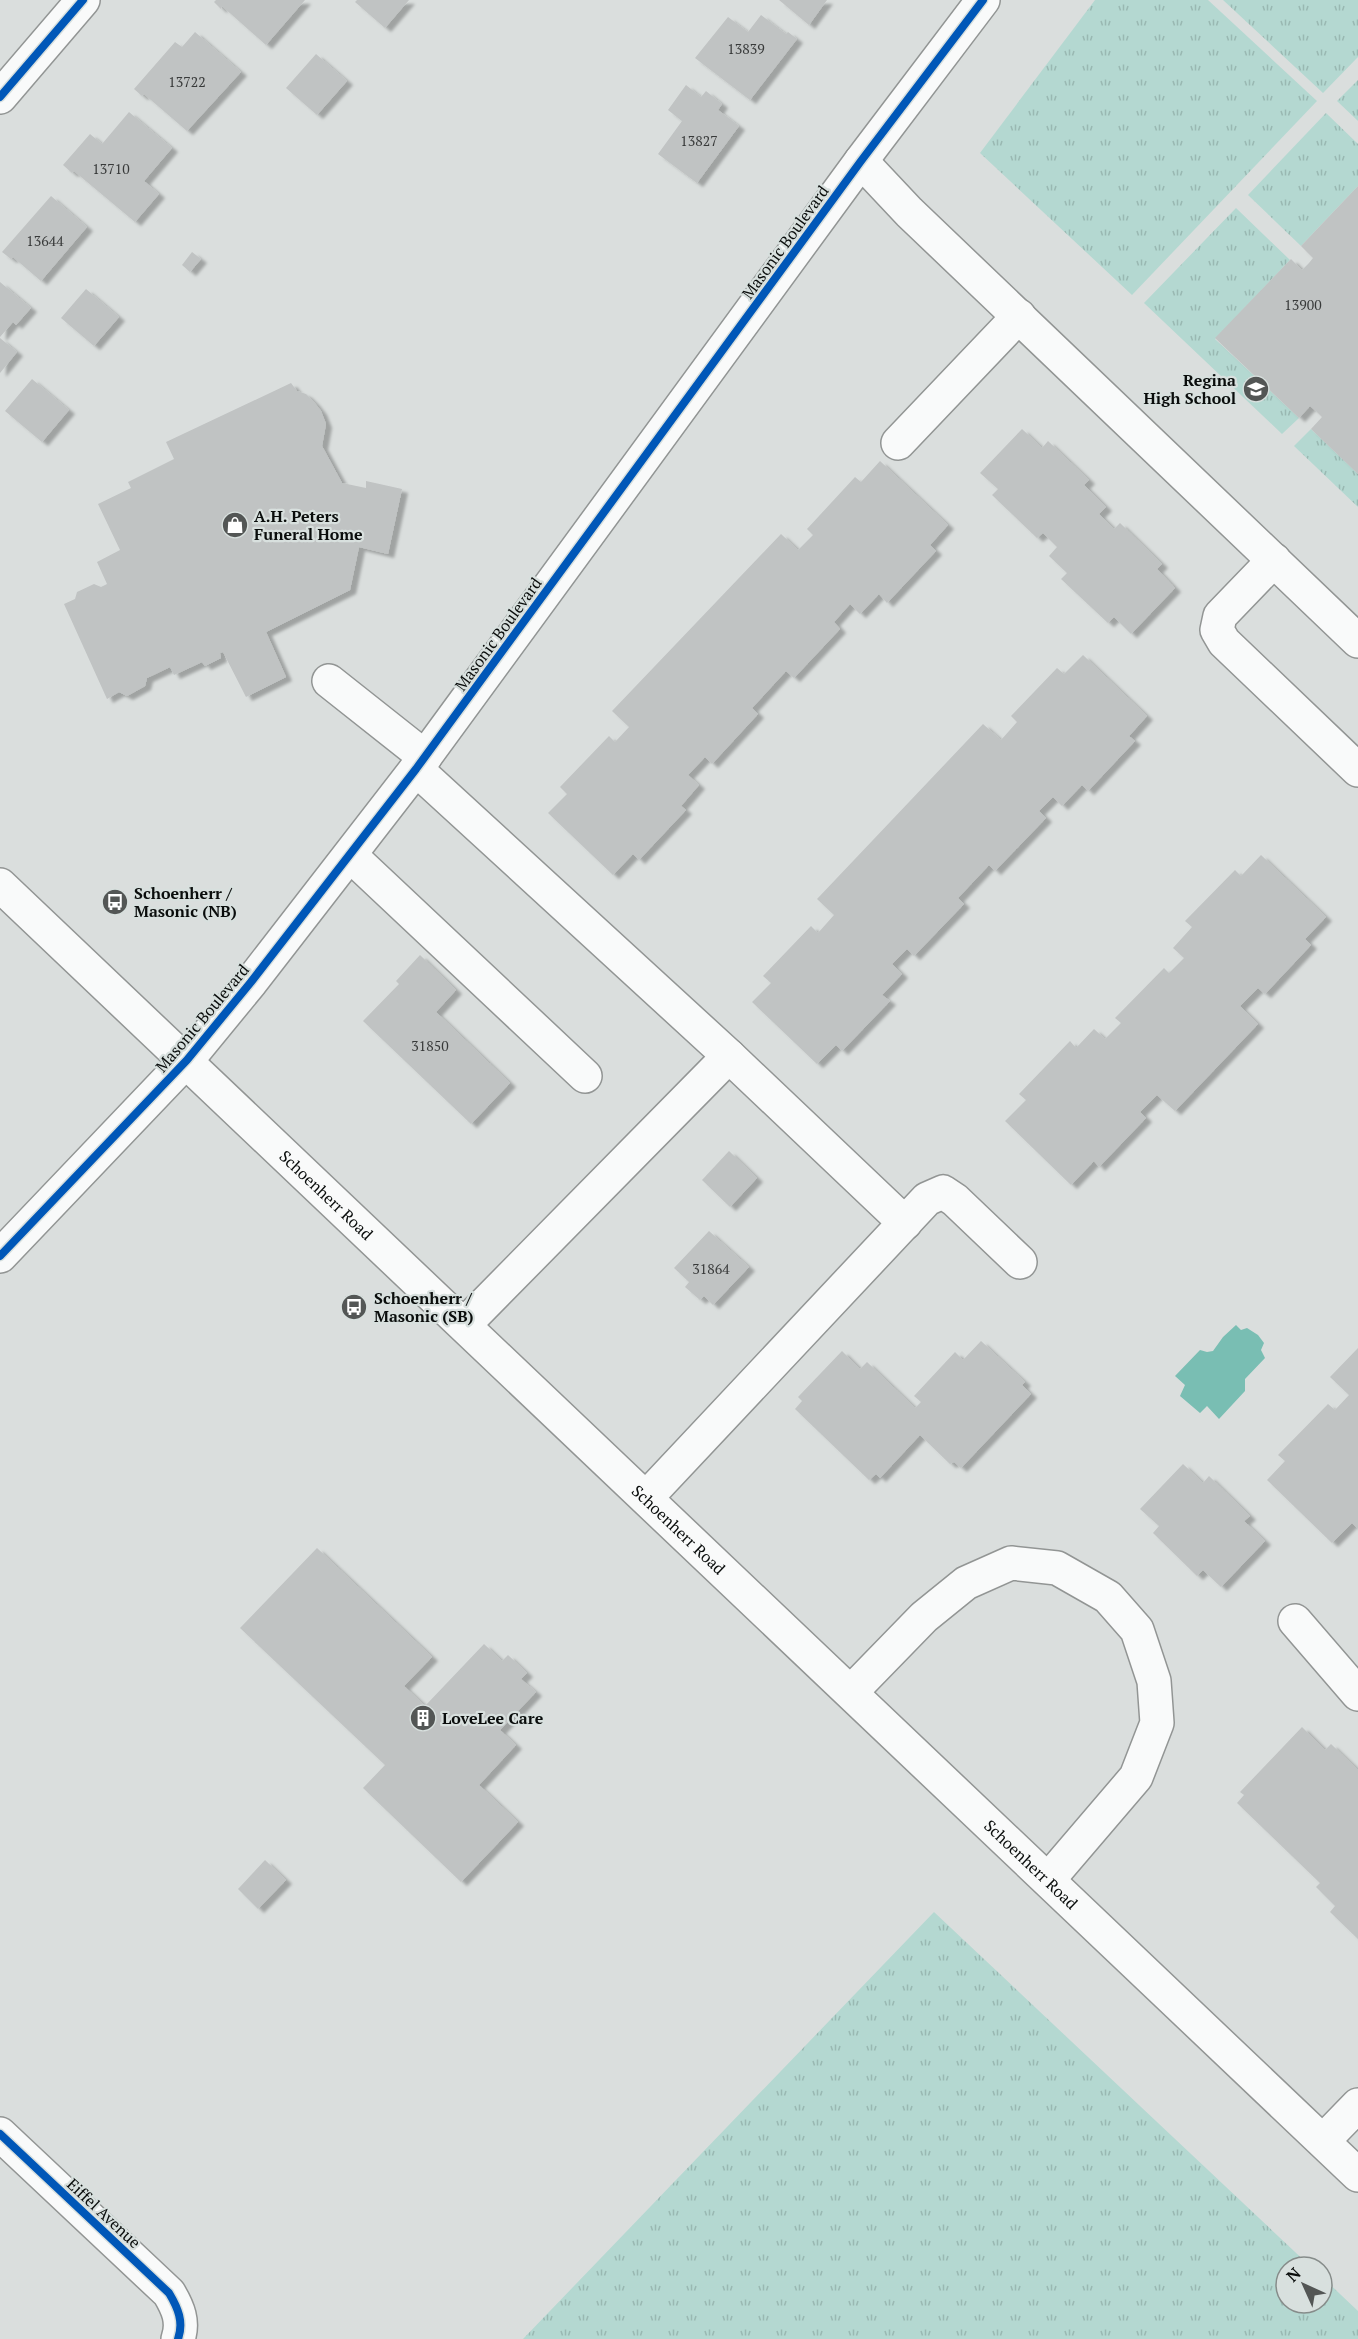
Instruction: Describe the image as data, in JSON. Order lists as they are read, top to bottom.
{
  "streets": {
    "street": ["Masonic Boulevard", "Schoenherr Road", "Eiffel Avenue"]
  },
  "crossings": [
    ["Masonic Boulevard", "Schoenherr Road"]
  ],
  "places": {
    "school or university": ["Regina High School"],
    "shop": ["A.H. Peters Funeral Home"],
    "bus stop": ["Schoenherr / Masonic (NB)", "Schoenherr / Masonic (SB)"],
    "building": ["LoveLee Care"]
  },
  "house_numbers": [
    "13839",
    "13722",
    "13827",
    "13710",
    "13644",
    "13900",
    "31850",
    "31864"
  ],
  "north": "top left"
}
